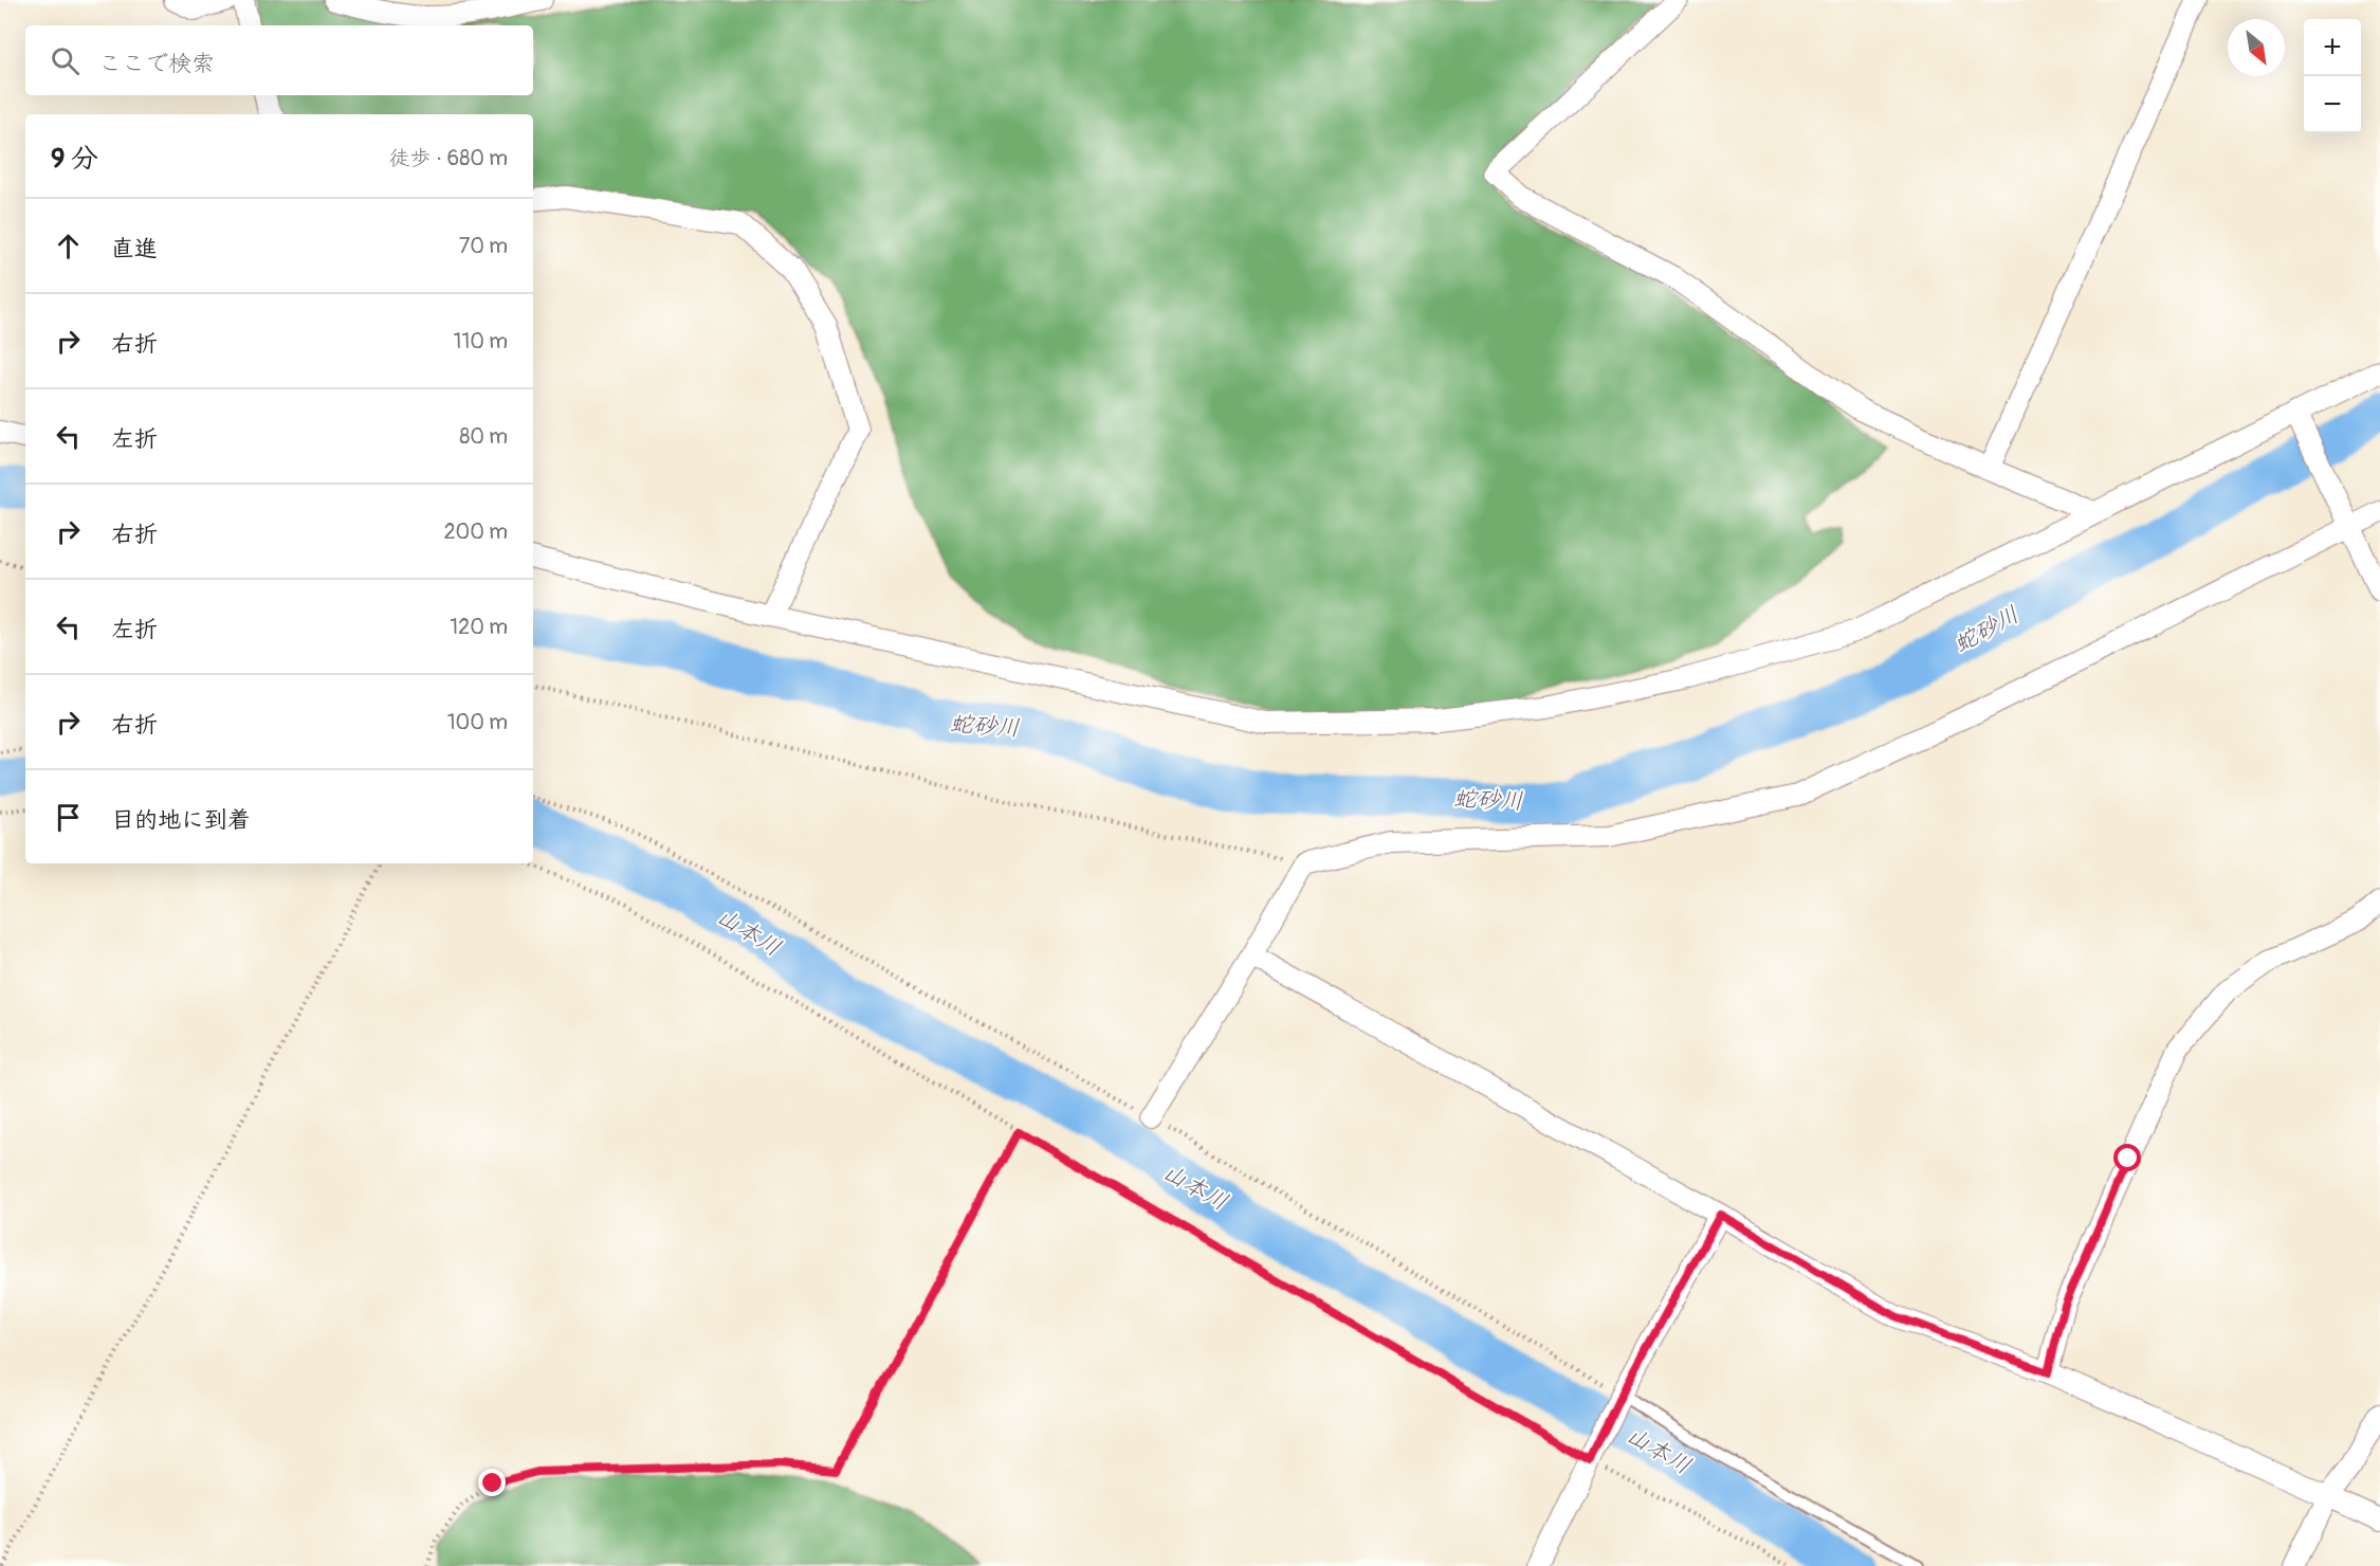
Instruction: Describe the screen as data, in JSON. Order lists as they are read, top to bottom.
{
  "water": ["蛇砂川", "山本川"],
  "north": "bottom right",
  "page": {
    "map_buttons": ["+", "−"],
    "search": "ここで検索",
    "heading": ["9 分", "徒歩 · 680 m"],
    "list": [
      ["直進", "70 m"],
      ["右折", "110 m"],
      ["左折", "80 m"],
      ["右折", "200 m"],
      ["左折", "120 m"],
      ["右折", "100 m"],
      "目的地に到着"
    ]
  }
}
